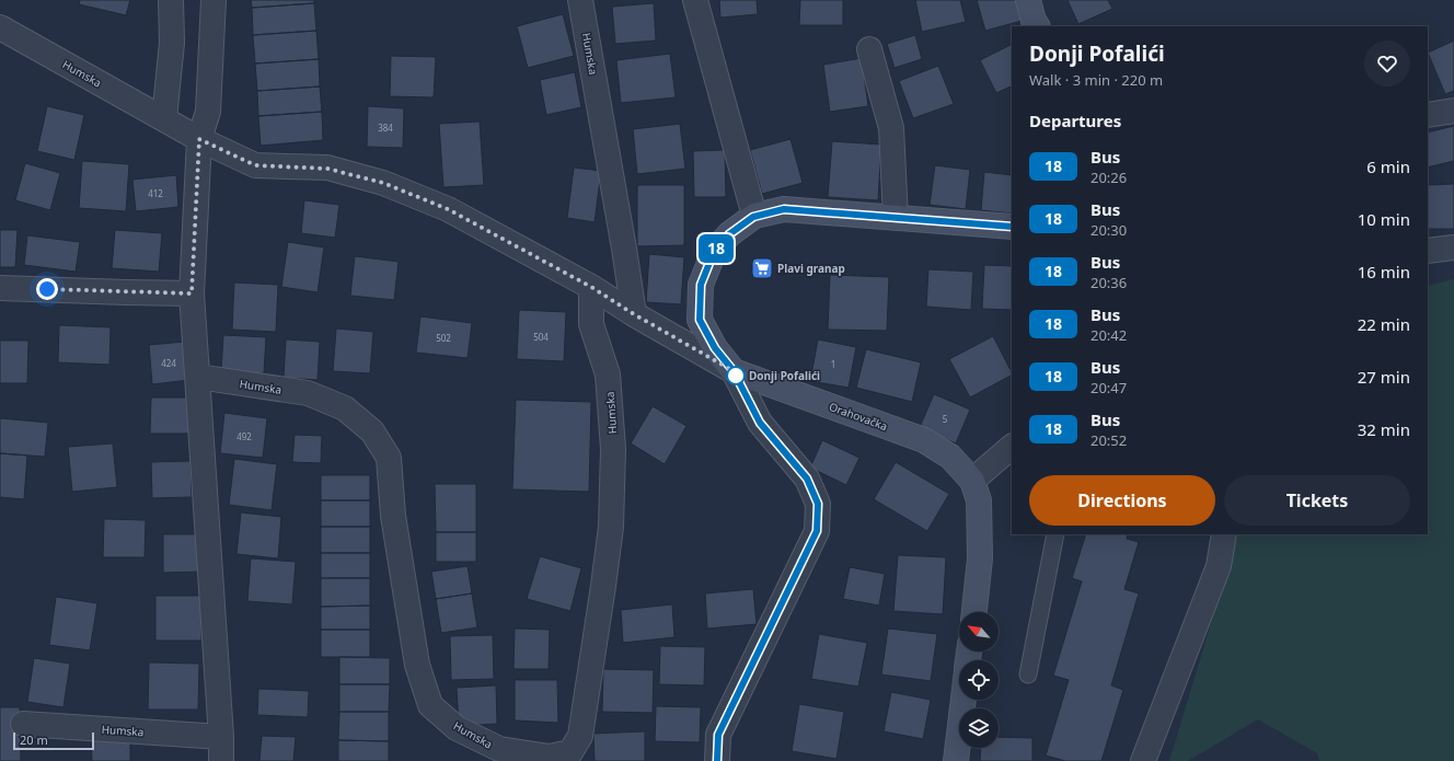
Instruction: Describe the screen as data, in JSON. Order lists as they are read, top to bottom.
{
  "streets": {
    "street": ["Humska", "Orahovačka"]
  },
  "crossings": [
    ["Humska", "Orahovačka"]
  ],
  "places": {
    "supermarket": ["Plavi granap"],
    "other": ["Donji Pofalići"]
  },
  "lines": ["bus line 18"],
  "house_numbers": [
    "384",
    "412",
    "504",
    "502",
    "424",
    "1",
    "5",
    "492"
  ],
  "scale_bar": "20 m",
  "north": "top left",
  "page": {
    "on_map": "18",
    "heading": [
      ["Donji Pofalići", "Walk · 3 min · 220 m"],
      "Departures"
    ],
    "list": [
      {
        "mark": "18",
        "name": "Bus",
        "note": "20:26",
        "value": "6 min"
      },
      {
        "mark": "18",
        "name": "Bus",
        "note": "20:30",
        "value": "10 min"
      },
      {
        "mark": "18",
        "name": "Bus",
        "note": "20:36",
        "value": "16 min"
      },
      {
        "mark": "18",
        "name": "Bus",
        "note": "20:42",
        "value": "22 min"
      },
      {
        "mark": "18",
        "name": "Bus",
        "note": "20:47",
        "value": "27 min"
      },
      {
        "mark": "18",
        "name": "Bus",
        "note": "20:52",
        "value": "32 min"
      }
    ],
    "buttons": ["Directions", "Tickets"],
    "scale": "20 m"
  }
}
